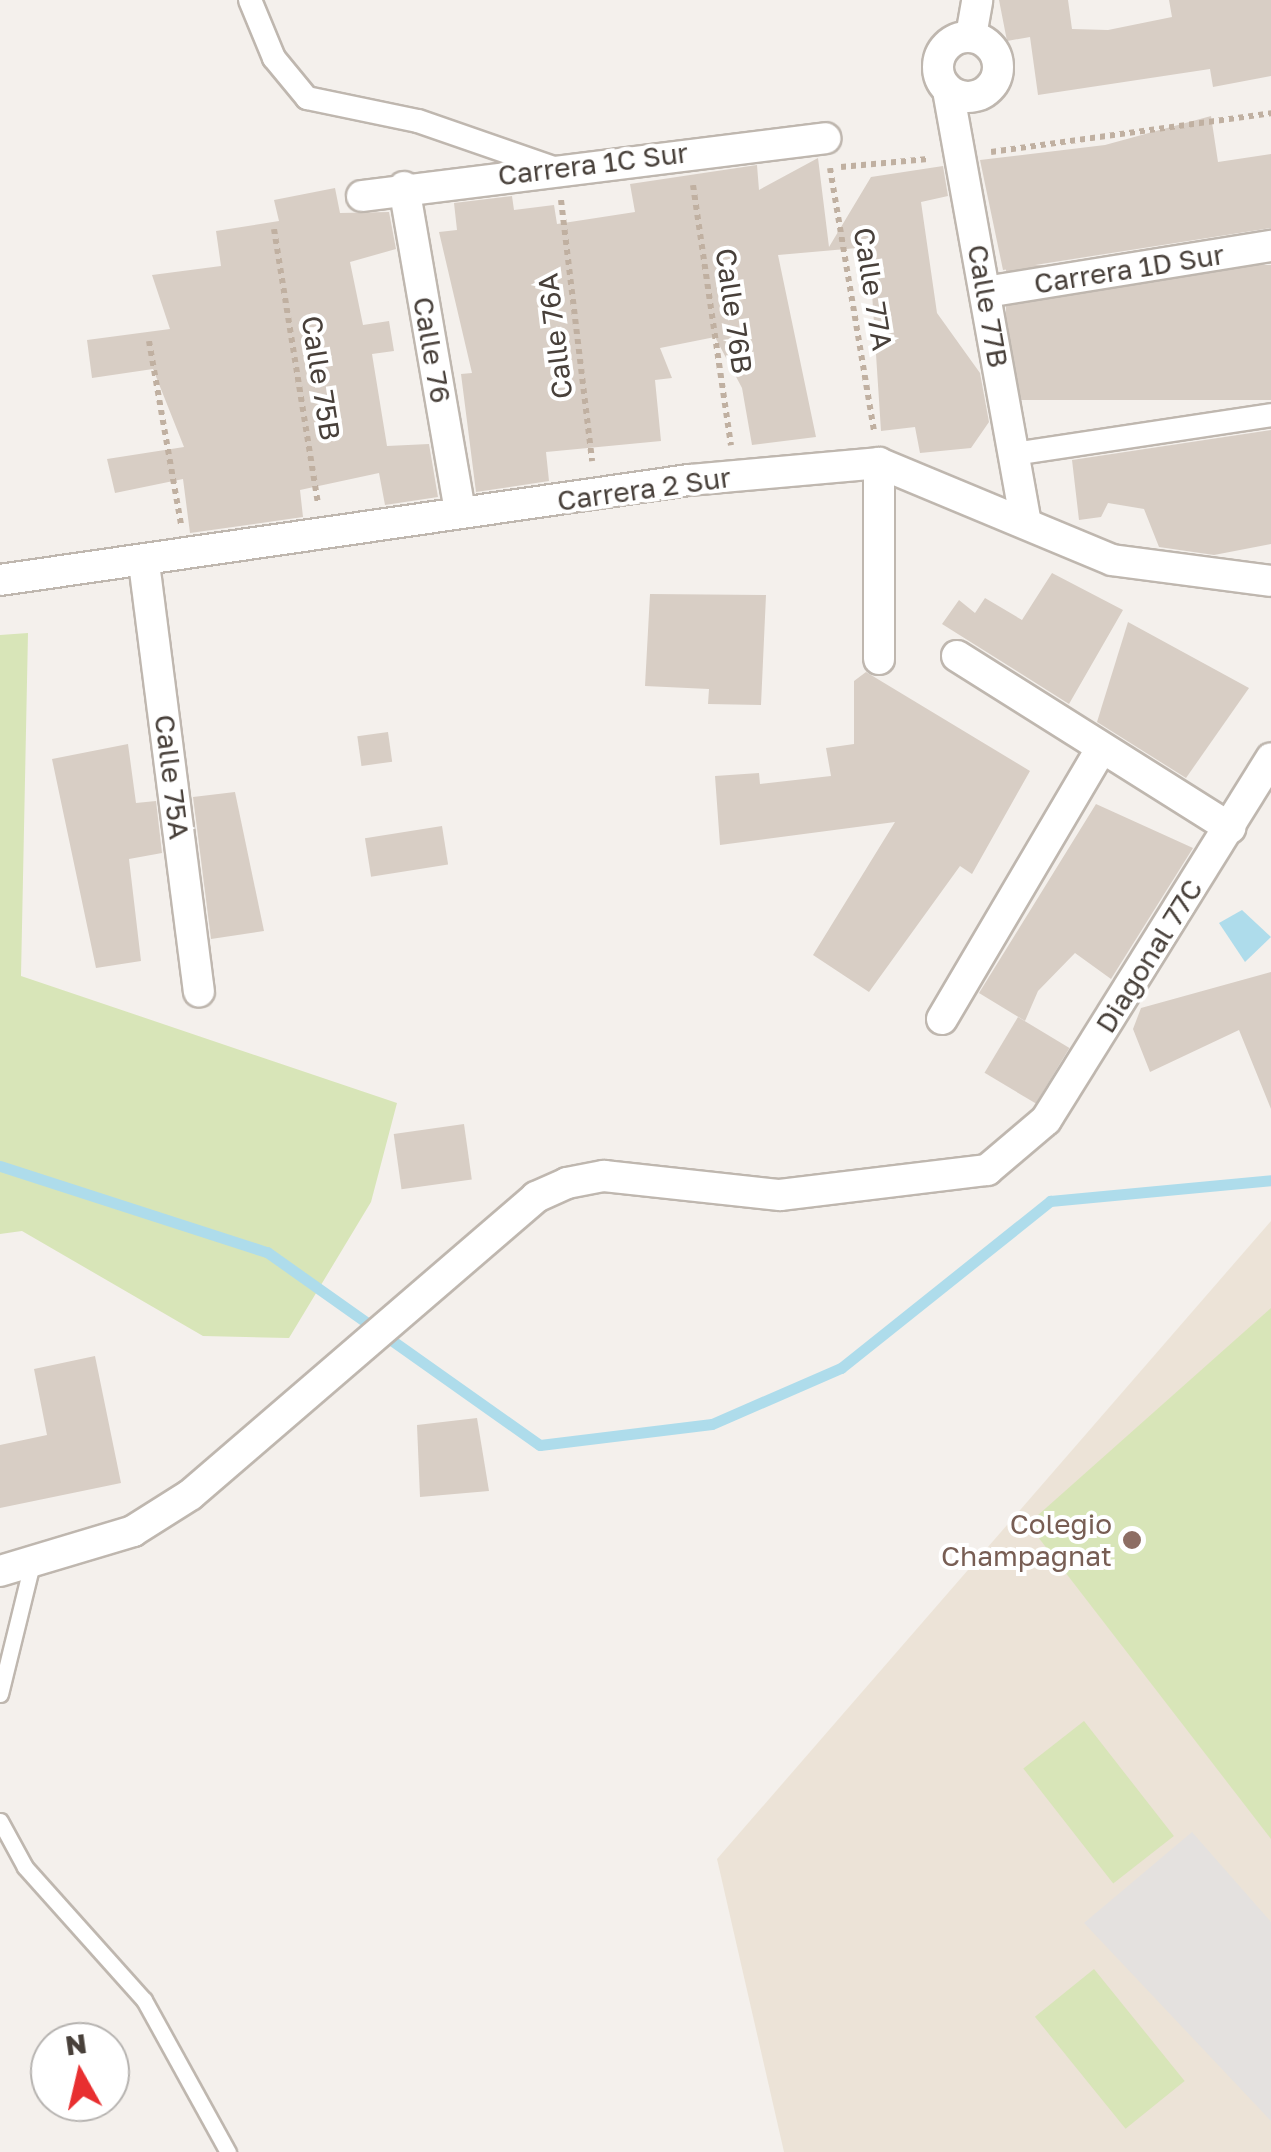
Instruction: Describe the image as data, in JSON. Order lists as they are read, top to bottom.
{
  "streets": {
    "street": [
      "Carrera 1C Sur",
      "Carrera 1D Sur",
      "Calle 77B",
      "Calle 76",
      "Carrera 2 Sur",
      "Calle 75A",
      "Diagonal 77C"
    ],
    "path": [
      "Calle 77A",
      "Calle 76B",
      "Calle 76A",
      "Calle 75B"
    ]
  },
  "crossings": [
    ["Carrera 1C Sur", "Calle 77A"],
    ["Carrera 1C Sur", "Calle 76B"],
    ["Carrera 1C Sur", "Calle 76A"],
    ["Carrera 1C Sur", "Calle 76"],
    ["Carrera 1D Sur", "Calle 77B"],
    ["Calle 77B", "Carrera 2 Sur"],
    ["Calle 76B", "Carrera 2 Sur"],
    ["Calle 76A", "Carrera 2 Sur"],
    ["Calle 76", "Carrera 2 Sur"],
    ["Calle 75B", "Carrera 2 Sur"],
    ["Carrera 2 Sur", "Calle 75A"]
  ],
  "places": ["Colegio Champagnat"],
  "north": "top"
}
